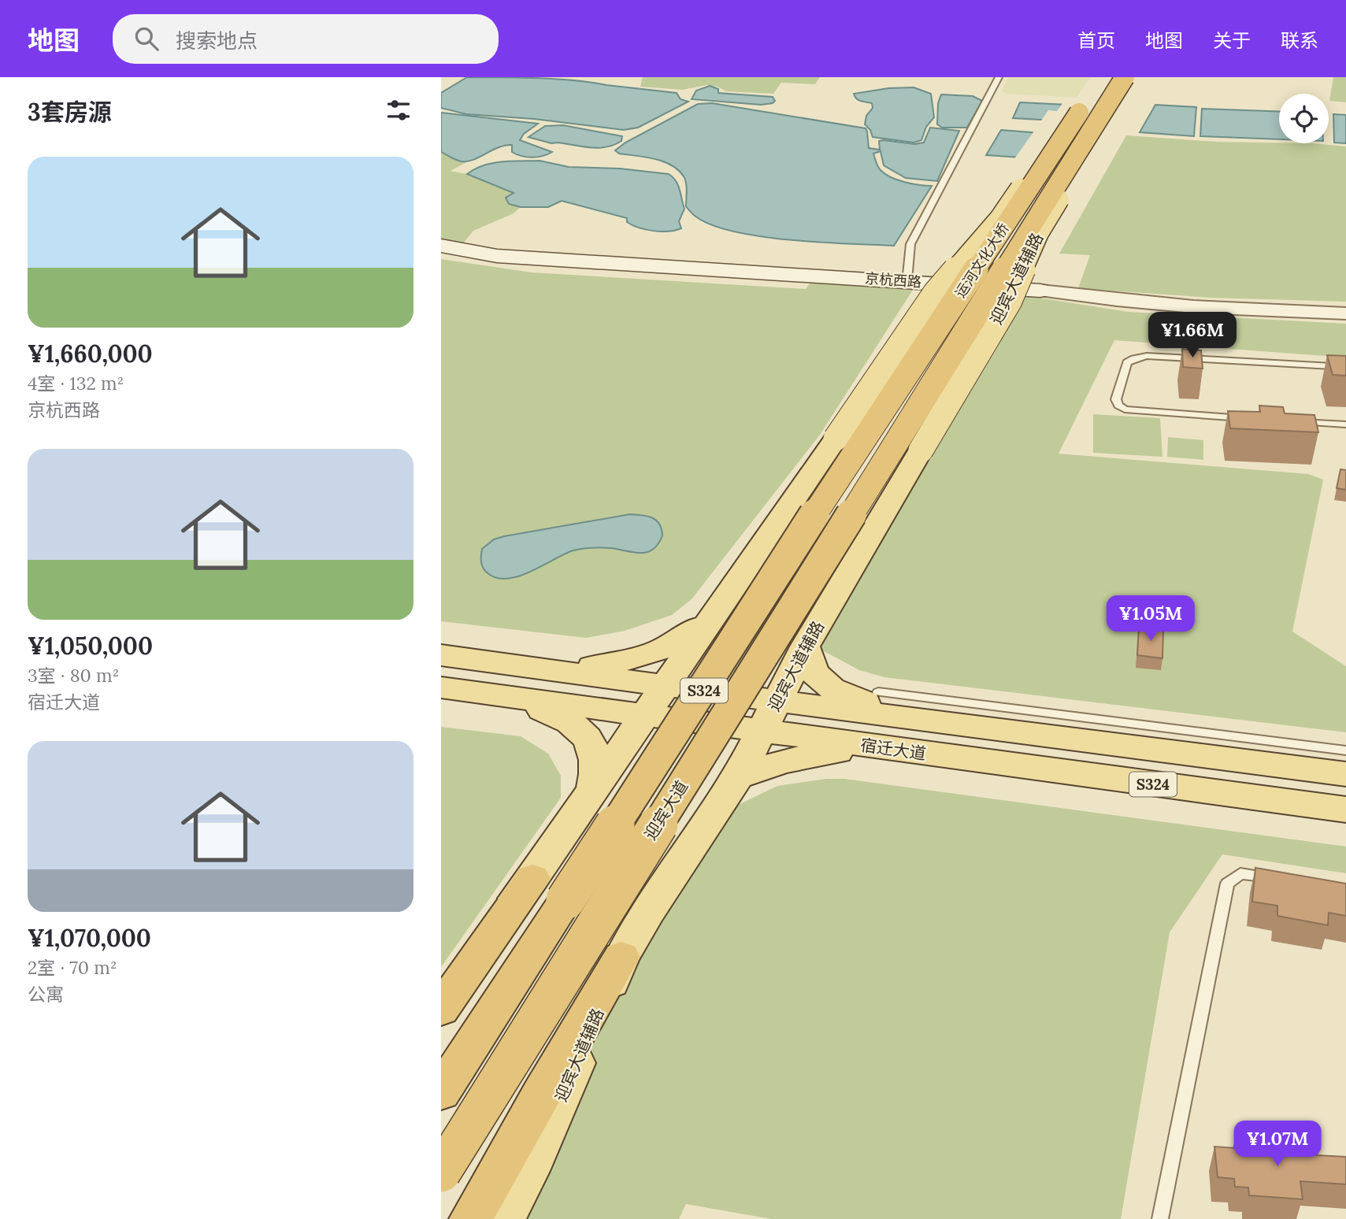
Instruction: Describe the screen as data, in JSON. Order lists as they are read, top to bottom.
{
  "streets": {
    "highway": ["迎宾大道"],
    "main road": [
      "迎宾大道辅路",
      "京杭西路",
      "S324",
      "宿迁大道"
    ]
  },
  "crossings": [
    ["迎宾大道辅路", "宿迁大道"],
    ["迎宾大道辅路", "迎宾大道"]
  ],
  "page": {
    "header": "地图",
    "search": "搜索地点",
    "nav": [
      "首页",
      "地图",
      "关于",
      "联系"
    ],
    "heading": "3套房源",
    "list": [
      {
        "name": "¥1,660,000",
        "note": "4室 · 132 m² · 京杭西路"
      },
      {
        "name": "¥1,050,000",
        "note": "3室 · 80 m² · 宿迁大道"
      },
      {
        "name": "¥1,070,000",
        "note": "2室 · 70 m² · 公寓"
      }
    ],
    "price": ["¥1.66M", "¥1.05M", "¥1.07M"]
  }
}
